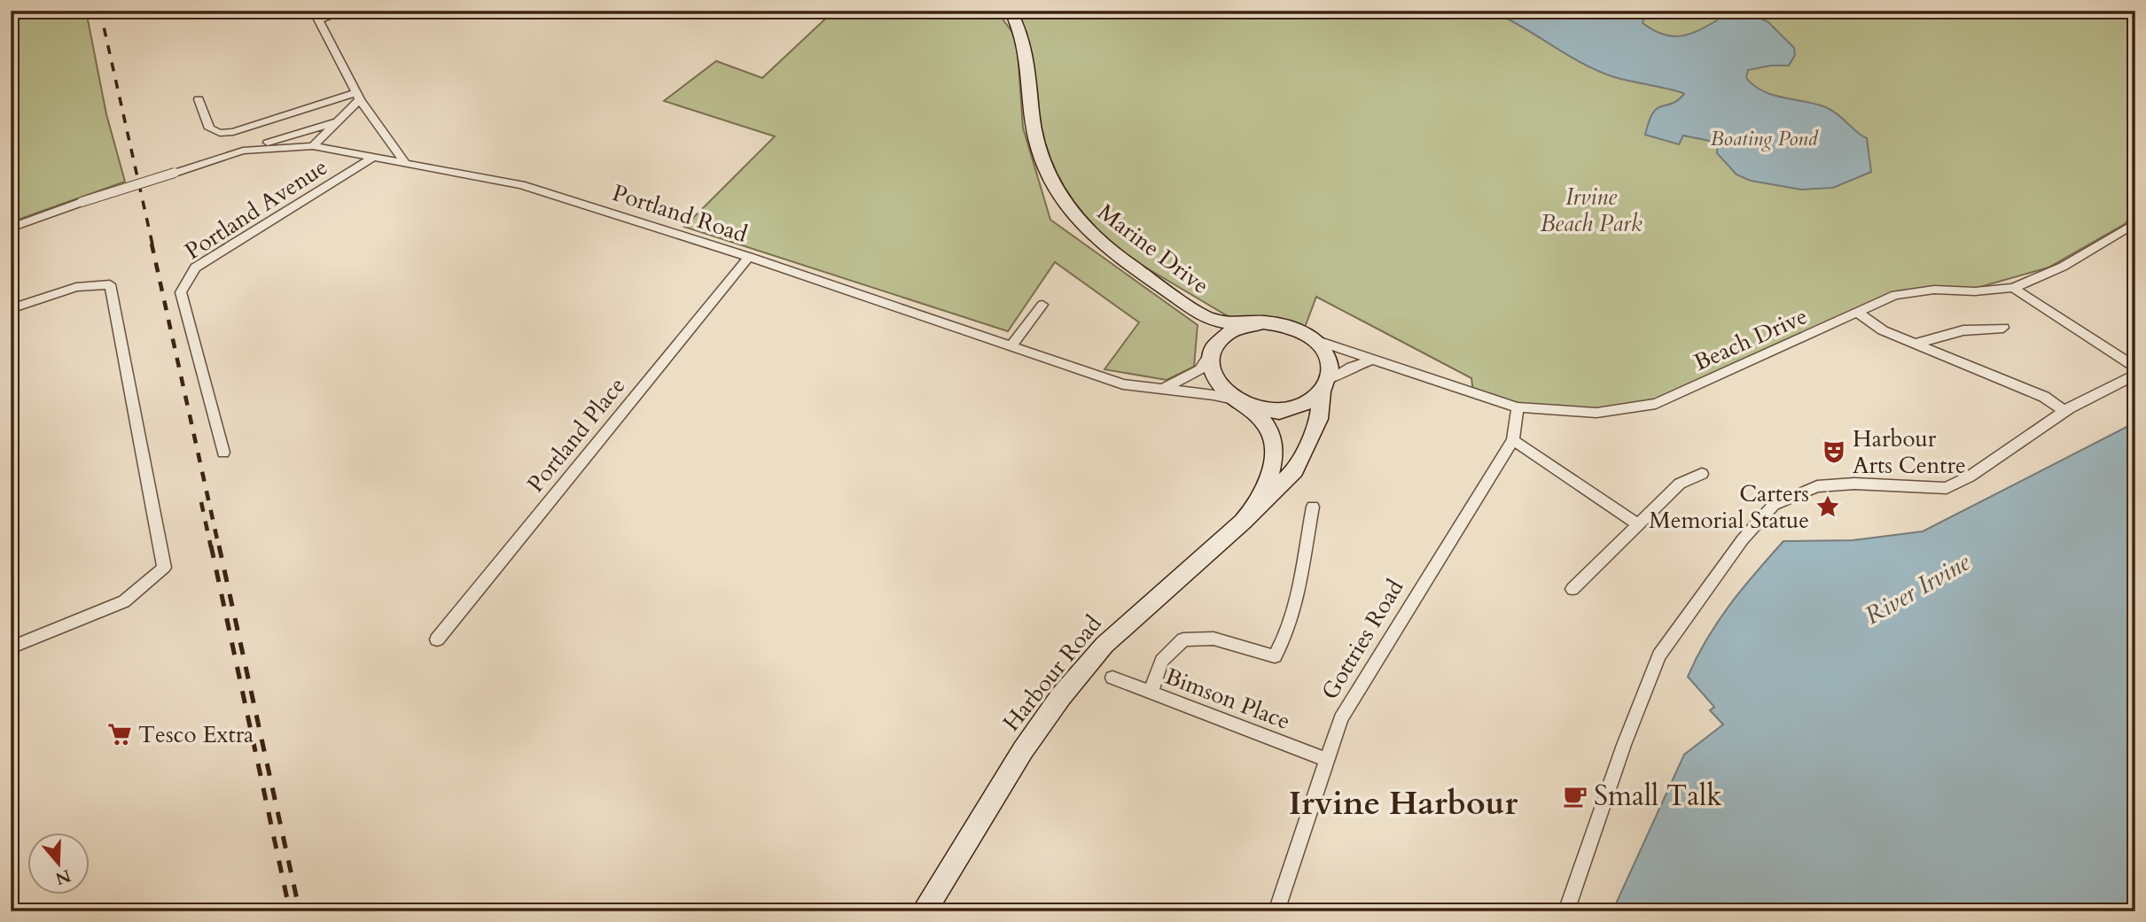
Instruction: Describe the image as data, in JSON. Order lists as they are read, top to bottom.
{
  "streets": {
    "street": [
      "Portland Avenue",
      "Portland Road",
      "Marine Drive",
      "Beach Drive",
      "Portland Place",
      "Gottries Road",
      "Harbour Road",
      "Bimson Place"
    ]
  },
  "crossings": [
    ["Portland Avenue", "Portland Road"],
    ["Portland Road", "Marine Drive"],
    ["Portland Road", "Beach Drive"],
    ["Portland Road", "Portland Place"],
    ["Portland Road", "Harbour Road"],
    ["Marine Drive", "Beach Drive"],
    ["Marine Drive", "Harbour Road"],
    ["Beach Drive", "Gottries Road"],
    ["Beach Drive", "Harbour Road"],
    ["Gottries Road", "Bimson Place"]
  ],
  "districts": ["Irvine Harbour"],
  "water": ["Boating Pond", "River Irvine"],
  "parks": ["Irvine Beach Park"],
  "places": {
    "theatre": ["Harbour Arts Centre"],
    "place": ["Carters Memorial Statue"],
    "supermarket": ["Tesco Extra"],
    "cafe": ["Small Talk"]
  },
  "north": "bottom"
}
